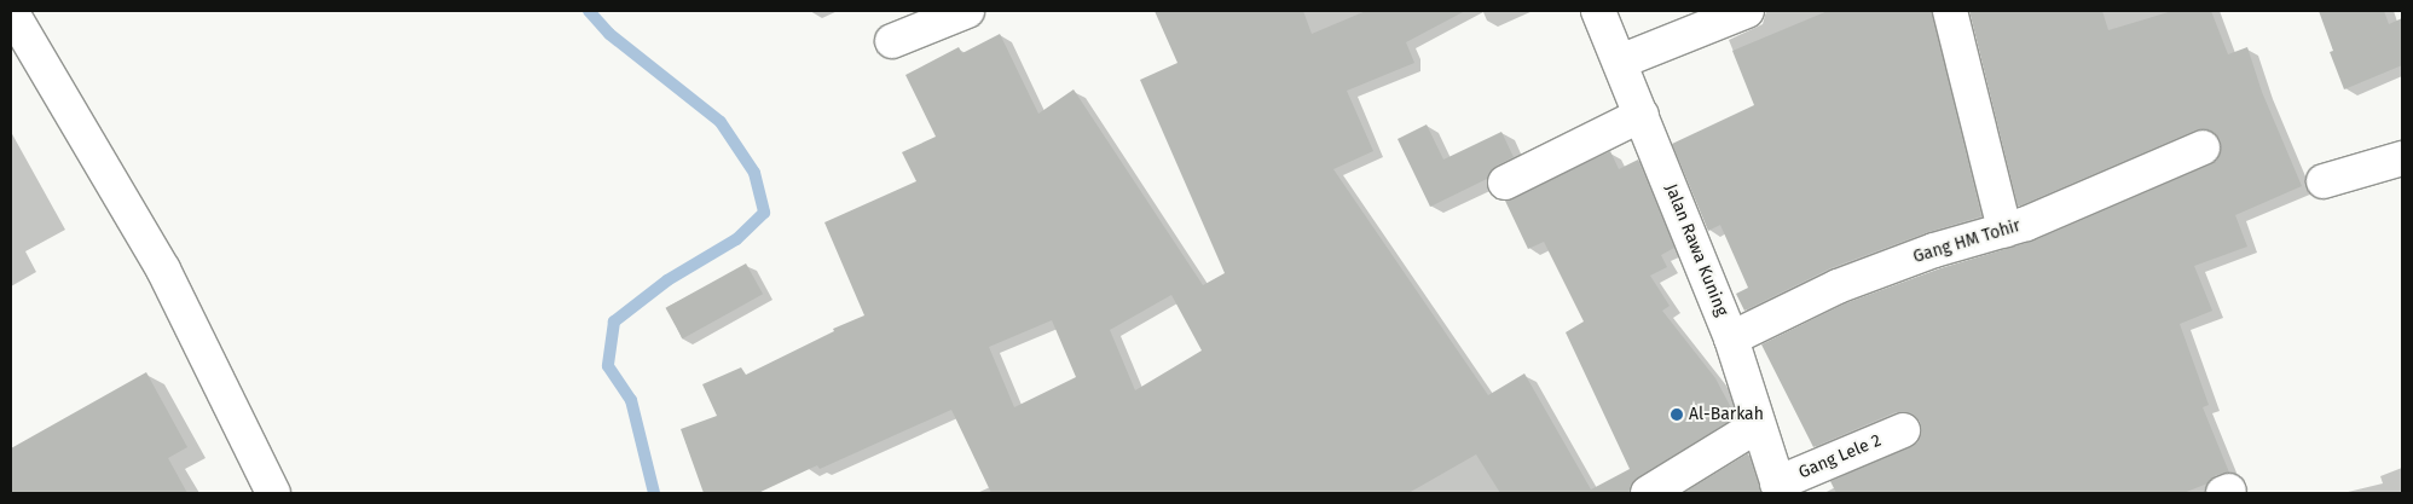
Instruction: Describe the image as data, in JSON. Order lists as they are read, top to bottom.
{
  "streets": {
    "street": ["Gang HM Tohir", "Jalan Rawa Kuning", "Gang Lele 2"]
  },
  "crossings": [
    ["Gang HM Tohir", "Jalan Rawa Kuning"],
    ["Jalan Rawa Kuning", "Gang Lele 2"]
  ],
  "places": ["Al-Barkah"]
}
